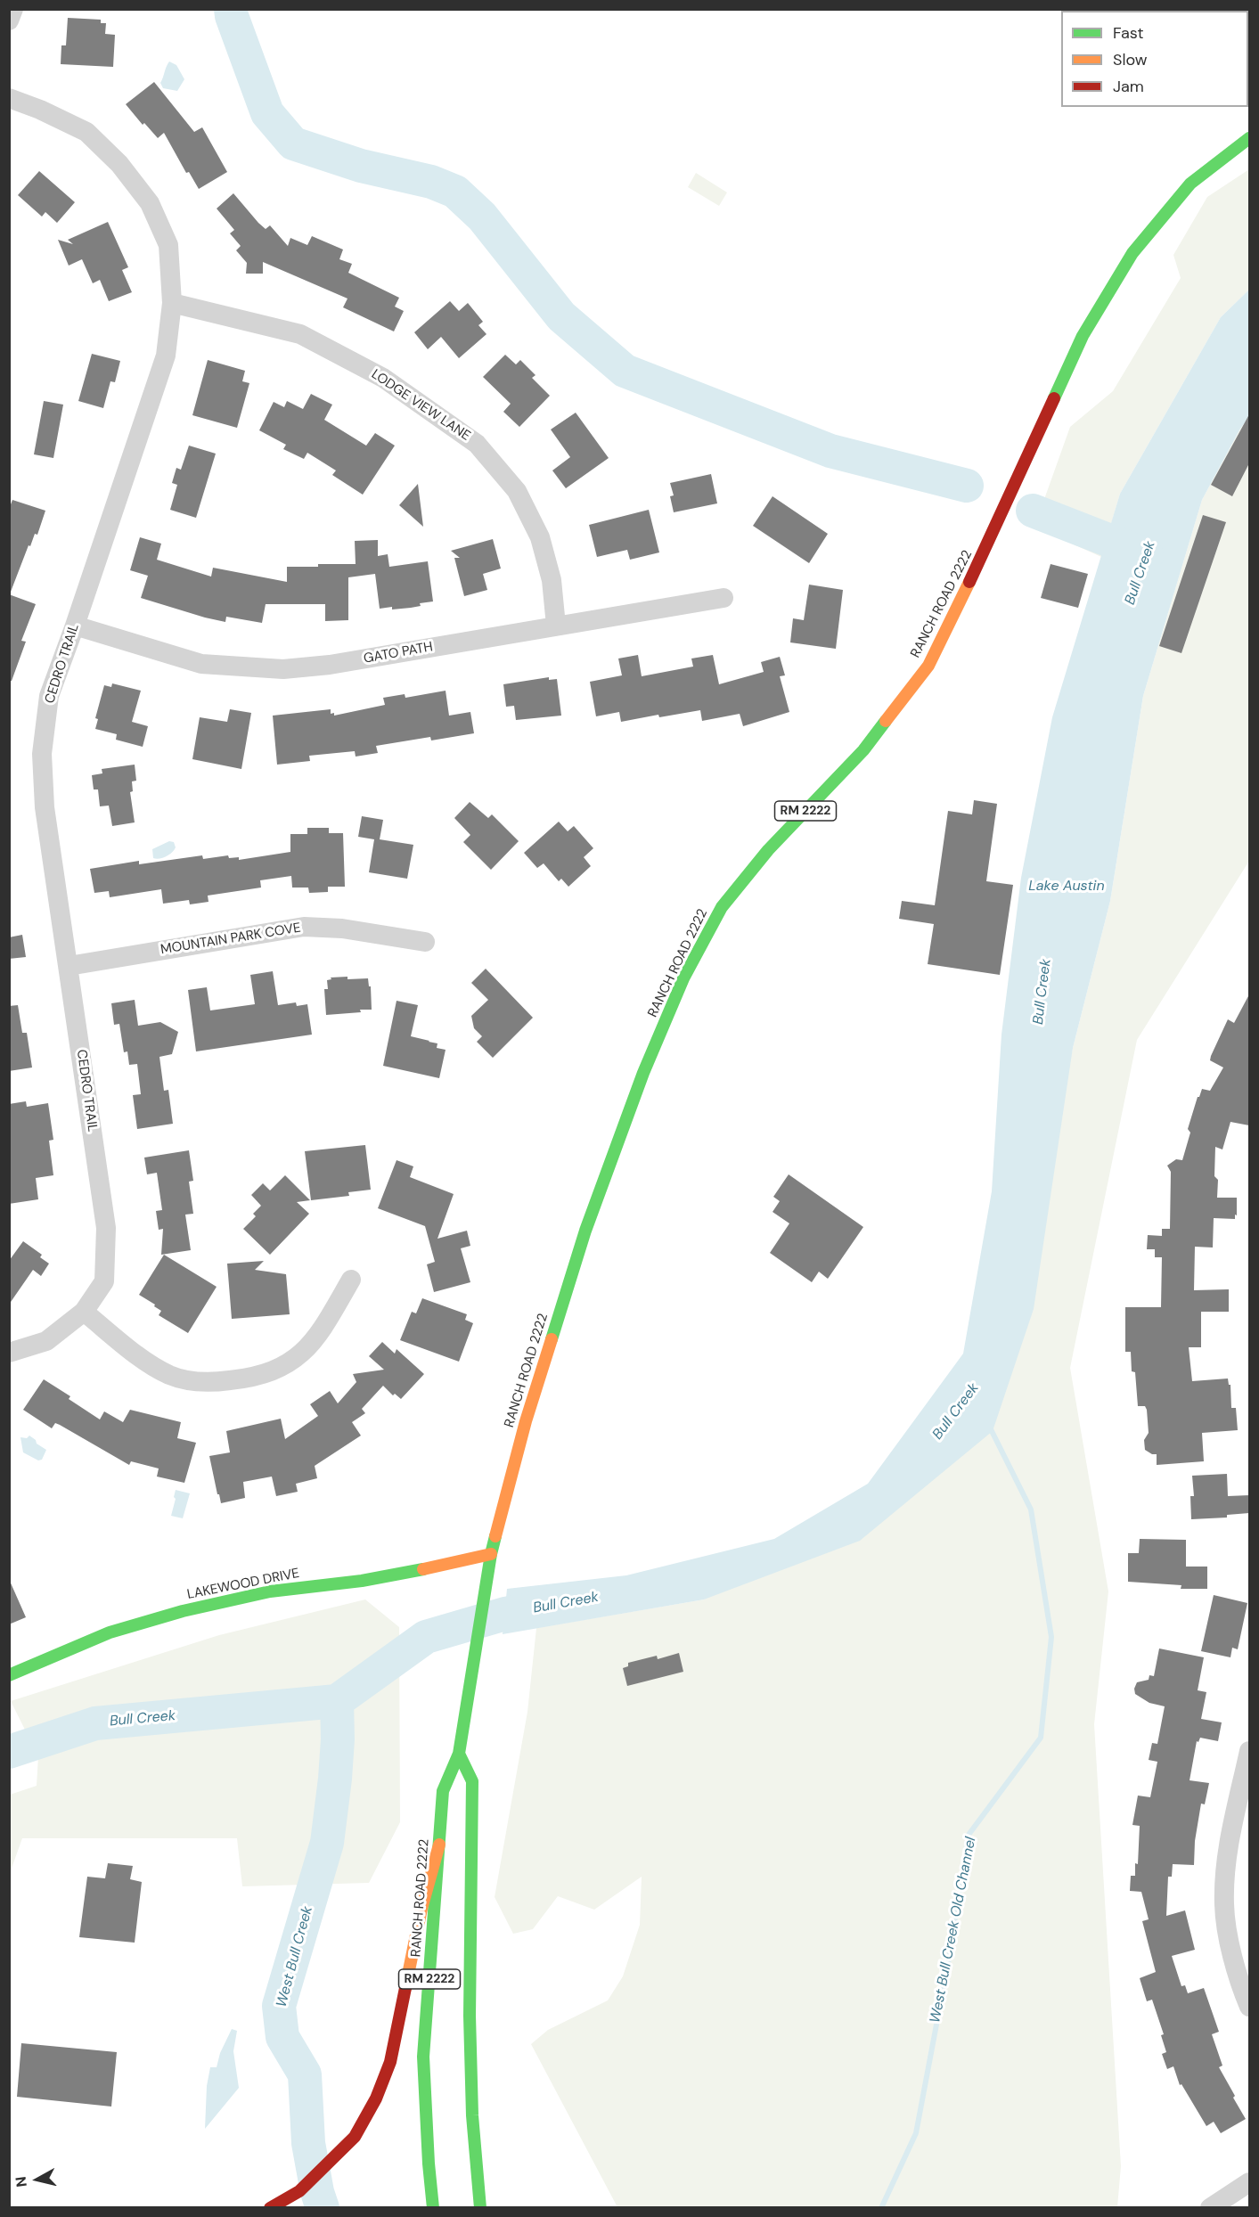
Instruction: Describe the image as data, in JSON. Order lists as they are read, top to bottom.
{
  "streets": {
    "main road": ["RANCH ROAD 2222", "RM 2222", "LAKEWOOD DRIVE"],
    "street": [
      "LODGE VIEW LANE",
      "GATO PATH",
      "CEDRO TRAIL",
      "MOUNTAIN PARK COVE"
    ]
  },
  "crossings": [
    ["LODGE VIEW LANE", "GATO PATH"],
    ["LODGE VIEW LANE", "CEDRO TRAIL"],
    ["RANCH ROAD 2222", "RM 2222"],
    ["RANCH ROAD 2222", "LAKEWOOD DRIVE"],
    ["GATO PATH", "CEDRO TRAIL"],
    ["CEDRO TRAIL", "MOUNTAIN PARK COVE"]
  ],
  "water": [
    "Bull Creek",
    "Lake Austin",
    "West Bull Creek Old Channel",
    "West Bull Creek"
  ],
  "legend": ["Fast", "Slow", "Jam"],
  "north": "left"
}
